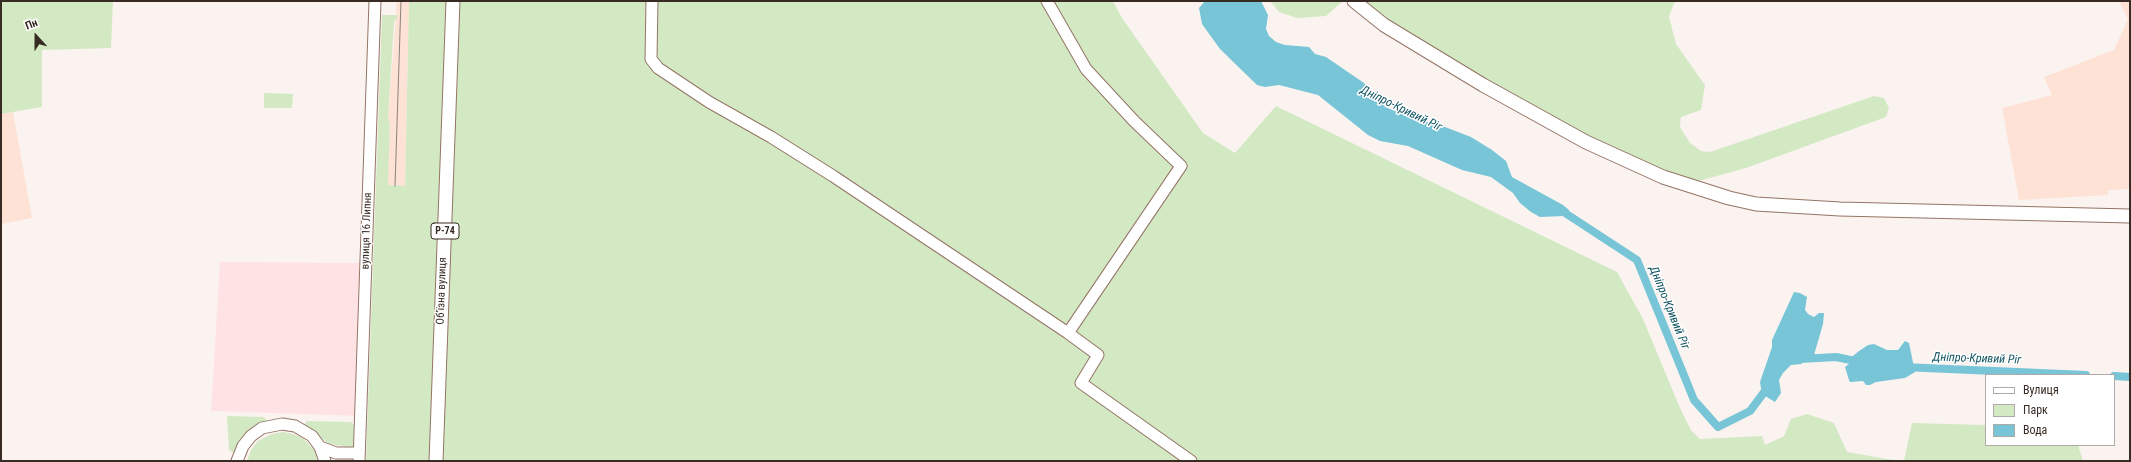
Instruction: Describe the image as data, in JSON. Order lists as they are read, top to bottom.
{
  "streets": {
    "main road": ["Р-74", "Обʼїзна вулиця"],
    "street": ["вулиця 16 Липня"]
  },
  "water": ["Дніпро-Кривий Ріг"],
  "legend": ["Вулиця", "Парк", "Вода"],
  "north": "top"
}
